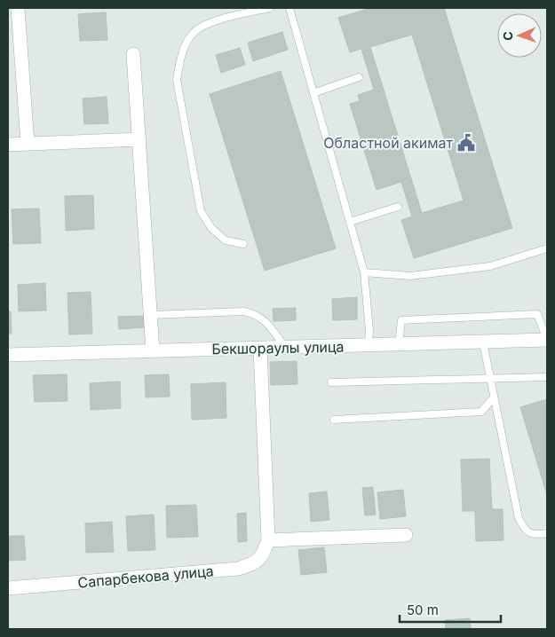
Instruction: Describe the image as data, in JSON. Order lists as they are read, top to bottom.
{
  "streets": {
    "street": ["Бекшораулы улица", "Сапарбекова улица"]
  },
  "places": {
    "public building": ["Областной акимат"]
  },
  "scale_bar": "50 m",
  "north": "left"
}
